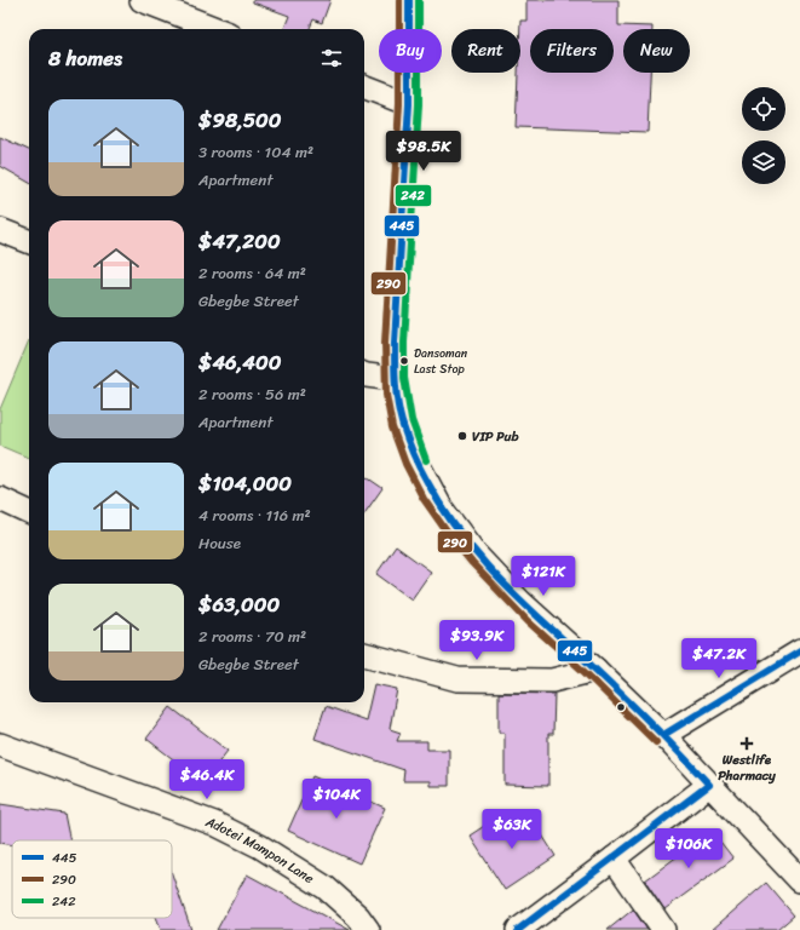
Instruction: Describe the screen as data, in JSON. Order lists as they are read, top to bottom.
{
  "streets": {
    "street": ["Adotei Mampon Lane"]
  },
  "places": {
    "other": ["Dansoman Last Stop", "VIP Pub"],
    "health": ["Westlife Pharmacy"]
  },
  "lines": ["transit line 445", "transit line 290", "transit line 242"],
  "legend": ["445", "290", "242"],
  "page": {
    "chip": [
      "Buy",
      "Rent",
      "Filters",
      "New"
    ],
    "heading": "8 homes",
    "list": [
      {
        "name": "$98,500",
        "note": "3 rooms · 104 m² · Apartment"
      },
      {
        "name": "$47,200",
        "note": "2 rooms · 64 m² · Gbegbe Street"
      },
      {
        "name": "$46,400",
        "note": "2 rooms · 56 m² · Apartment"
      },
      {
        "name": "$104,000",
        "note": "4 rooms · 116 m² · House"
      },
      {
        "name": "$63,000",
        "note": "2 rooms · 70 m² · Gbegbe Street"
      }
    ],
    "price": [
      "$98.5K",
      "$121K",
      "$93.9K",
      "$47.2K",
      "$46.4K",
      "$104K",
      "$63K",
      "$106K"
    ]
  }
}
